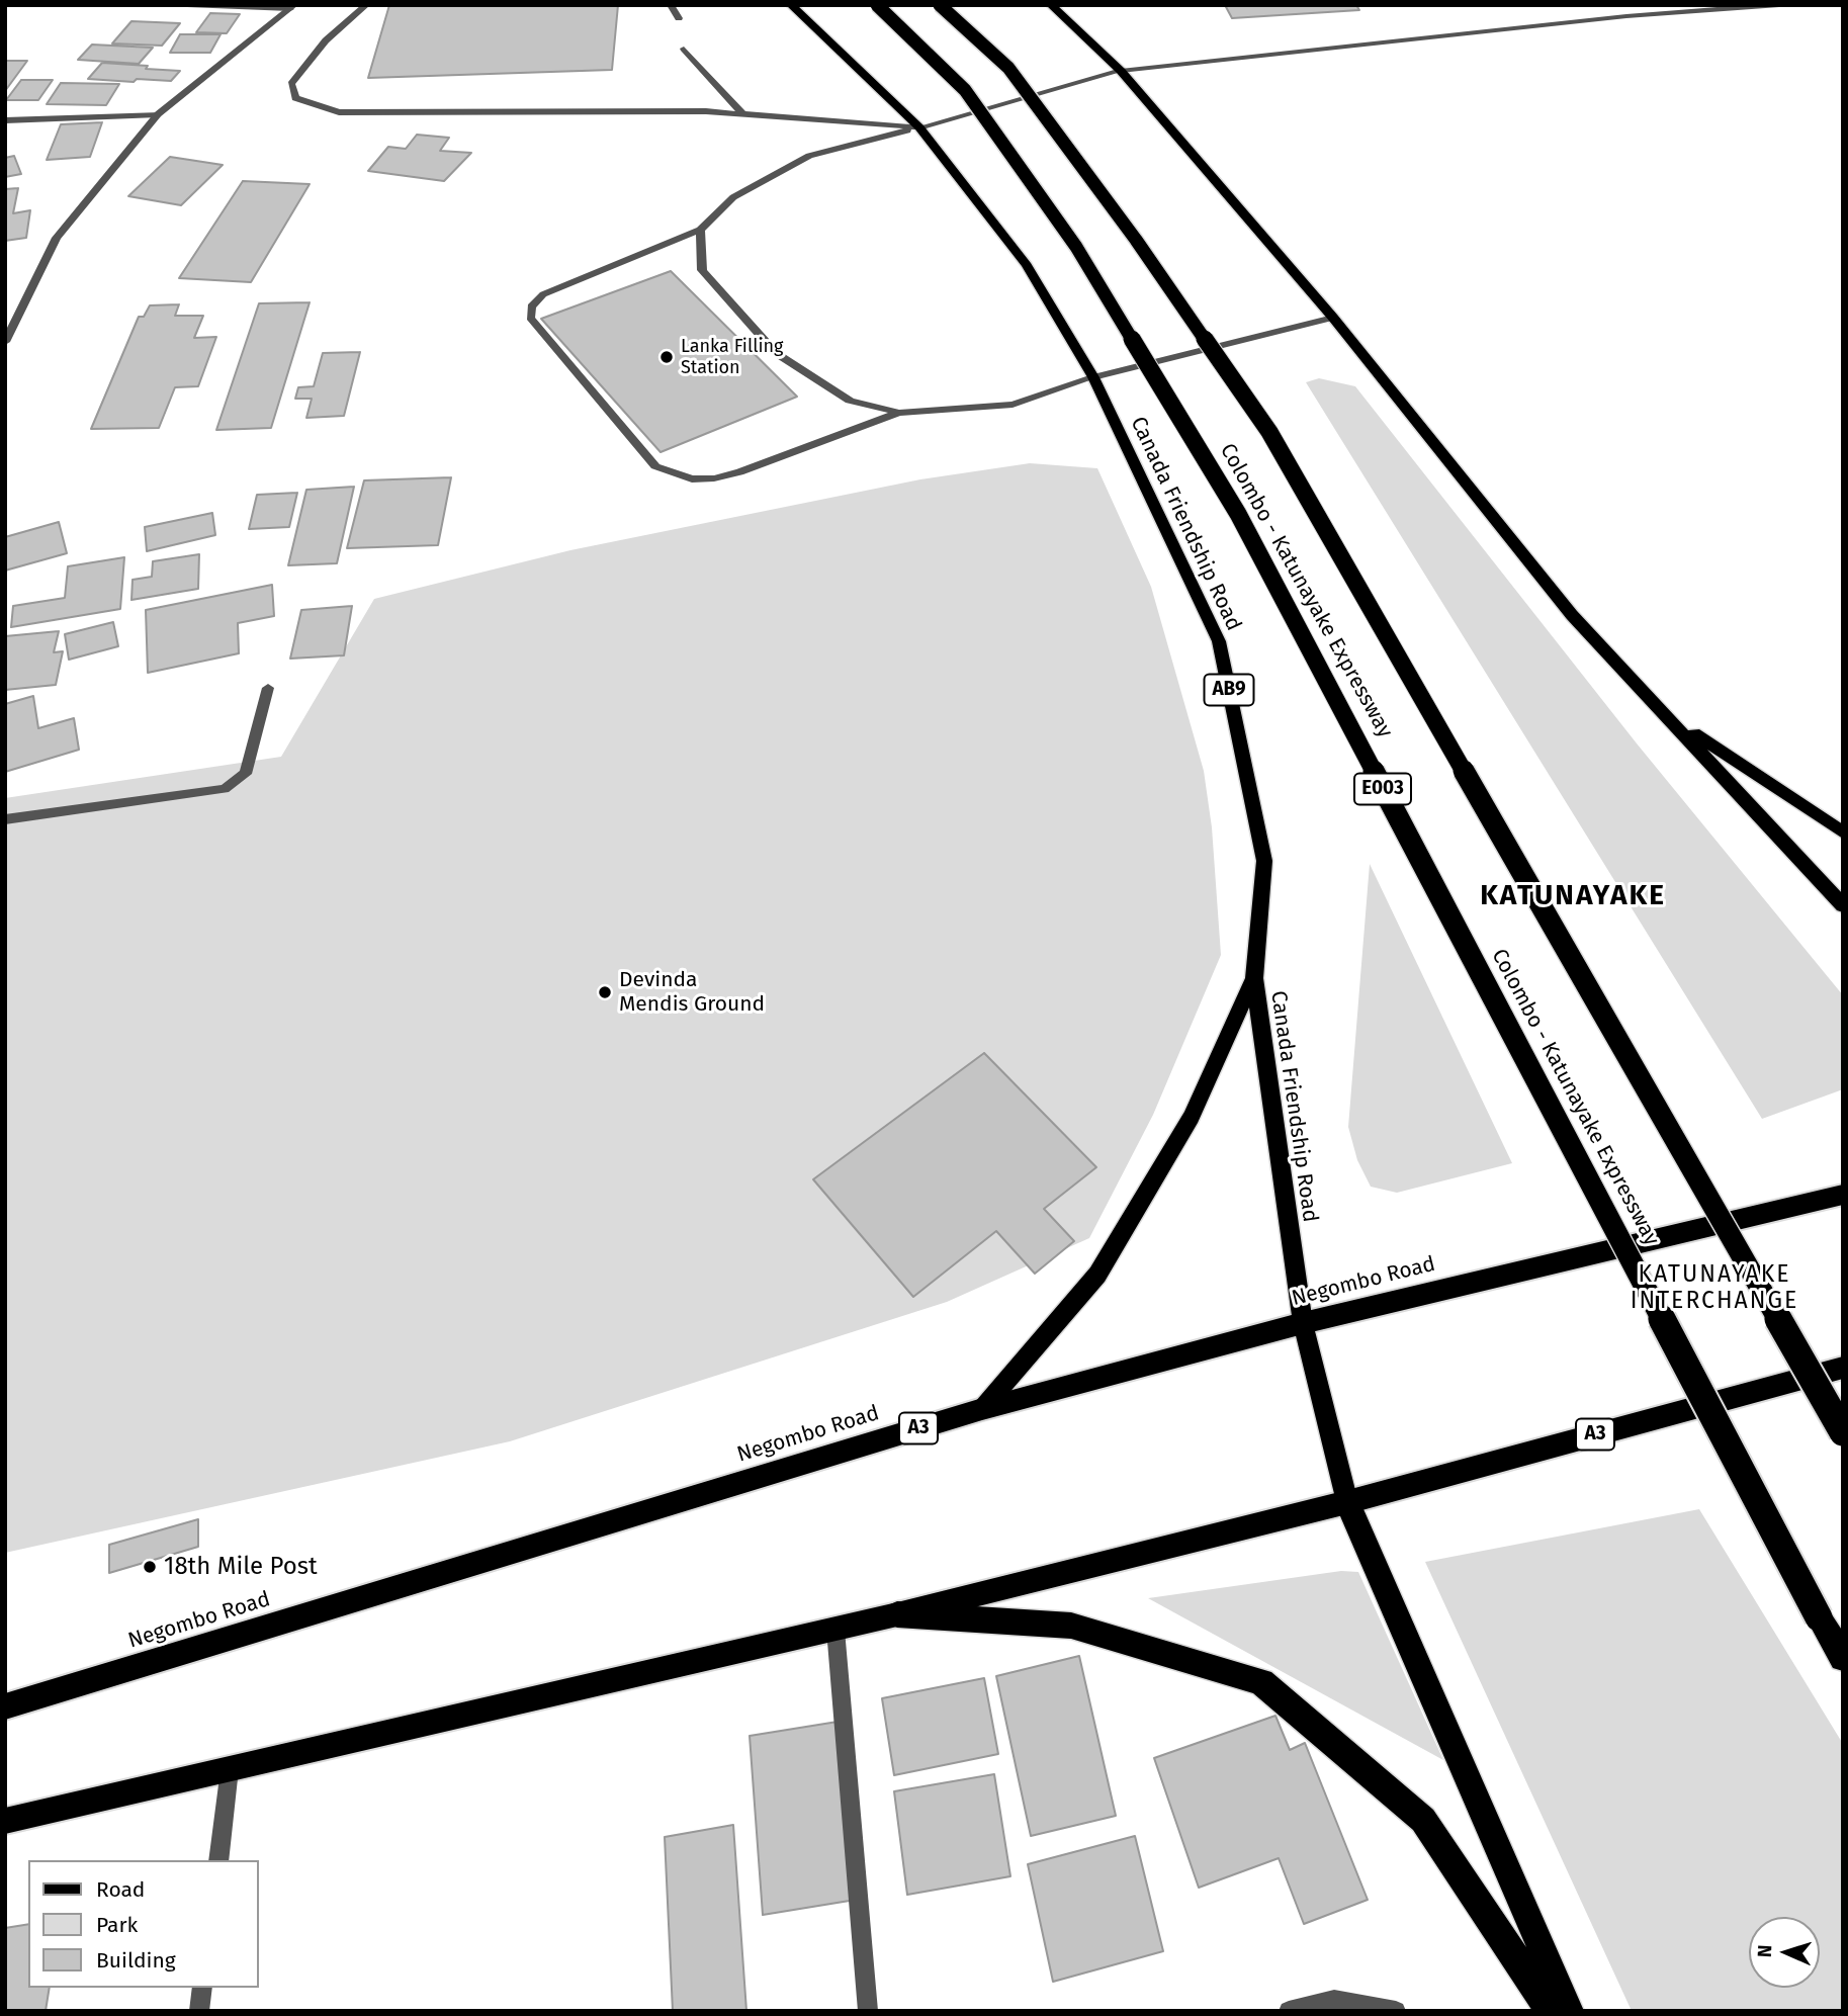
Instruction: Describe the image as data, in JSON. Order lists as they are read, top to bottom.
{
  "streets": {
    "highway": [
      "Colombo - Katunayake Expressway",
      "E003",
      "Negombo Road",
      "A3"
    ],
    "main road": ["Canada Friendship Road", "AB9"]
  },
  "crossings": [
    ["Canada Friendship Road", "Negombo Road"],
    ["Canada Friendship Road", "A3"]
  ],
  "districts": ["KATUNAYAKE", "KATUNAYAKE INTERCHANGE"],
  "places": ["Lanka Filling Station", "Devinda Mendis Ground", "18th Mile Post"],
  "legend": ["Road", "Park", "Building"],
  "north": "left"
}
